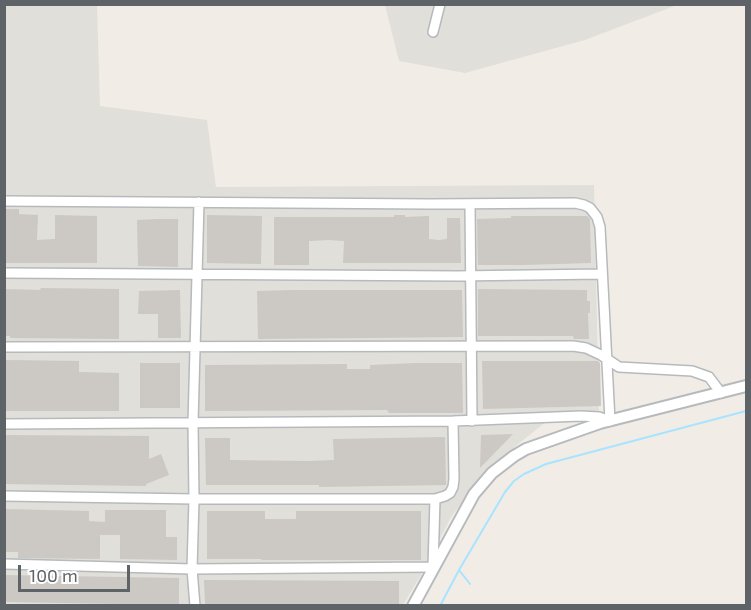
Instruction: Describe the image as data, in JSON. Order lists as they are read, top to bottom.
{
  "scale_bar": "100 m"
}
